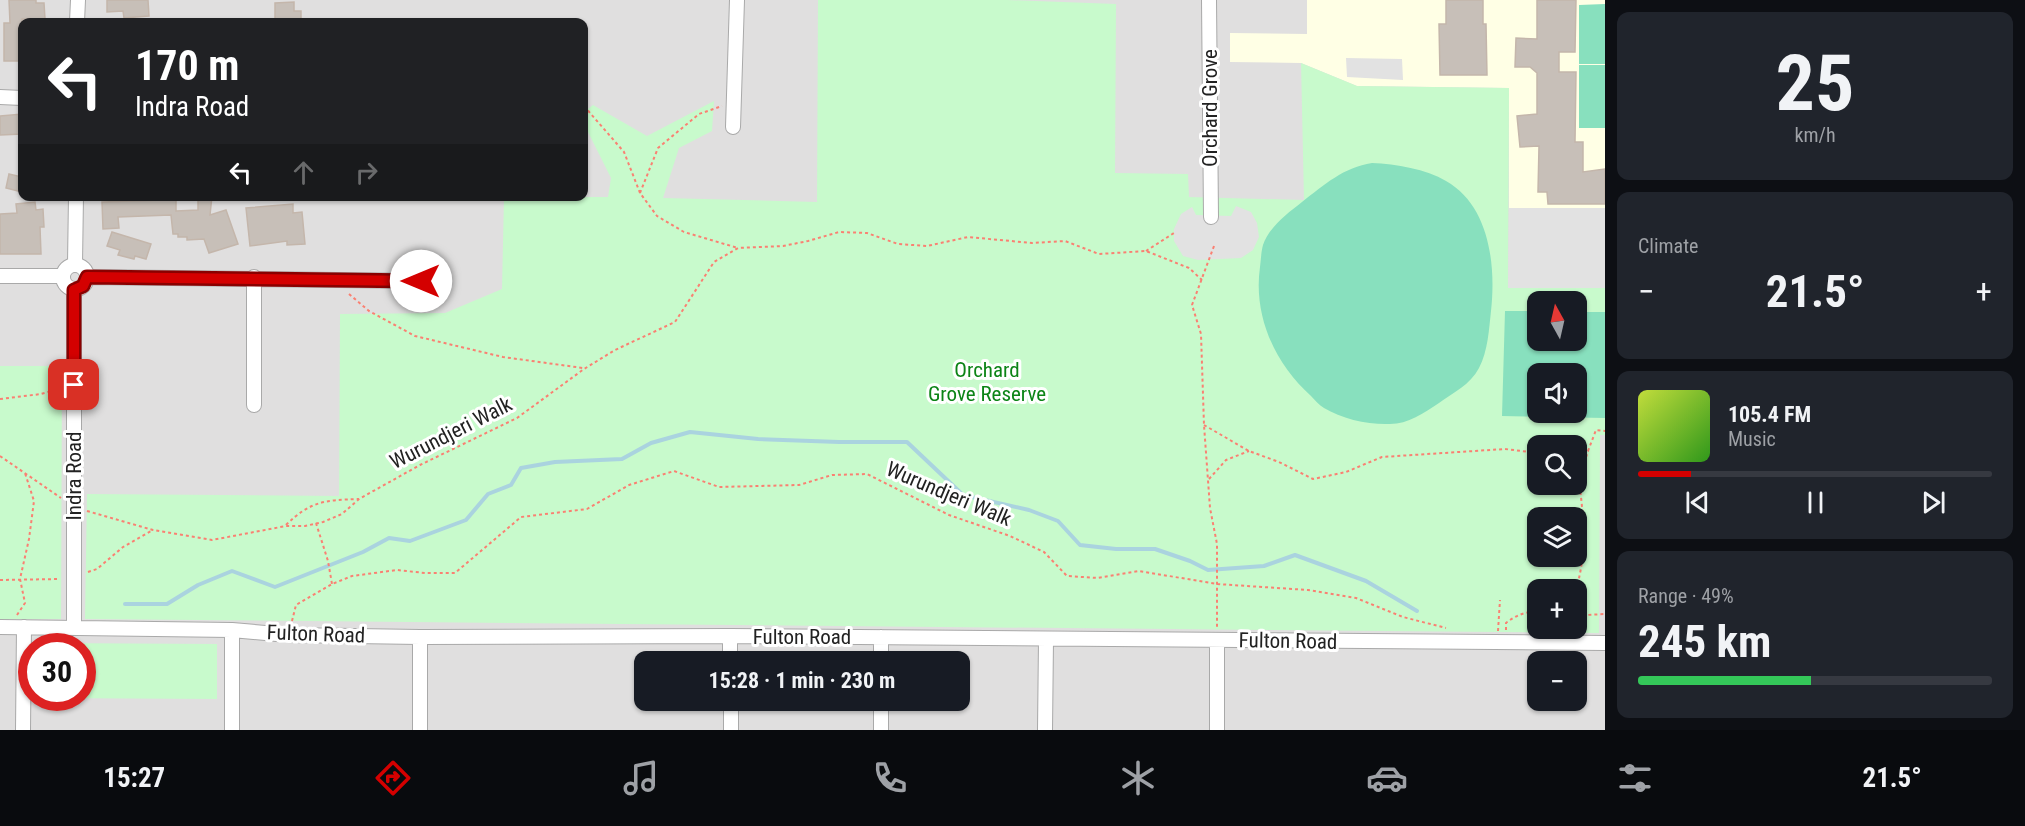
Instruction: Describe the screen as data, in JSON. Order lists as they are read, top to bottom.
{
  "streets": {
    "street": ["Orchard Grove", "Indra Road", "Fulton Road"],
    "path": ["Wurundjeri Walk"]
  },
  "crossings": [
    ["Wurundjeri Walk", "Indra Road"],
    ["Wurundjeri Walk", "Fulton Road"],
    ["Indra Road", "Fulton Road"]
  ],
  "parks": ["Orchard Grove Reserve"],
  "north": "top",
  "page": {
    "tile": [
      ["25", "km/h"],
      "Climate",
      ["Range · 49%", "245 km"]
    ],
    "turn": ["170 m", "Indra Road"],
    "heat": ["−", "21.5°", "+"],
    "map_buttons": ["+", "−"],
    "song": ["105.4 FM", "Music"],
    "limit": "30",
    "trip": "15:28 · 1 min · 230 m",
    "tabs": ["15:27", "21.5°"]
  }
}
